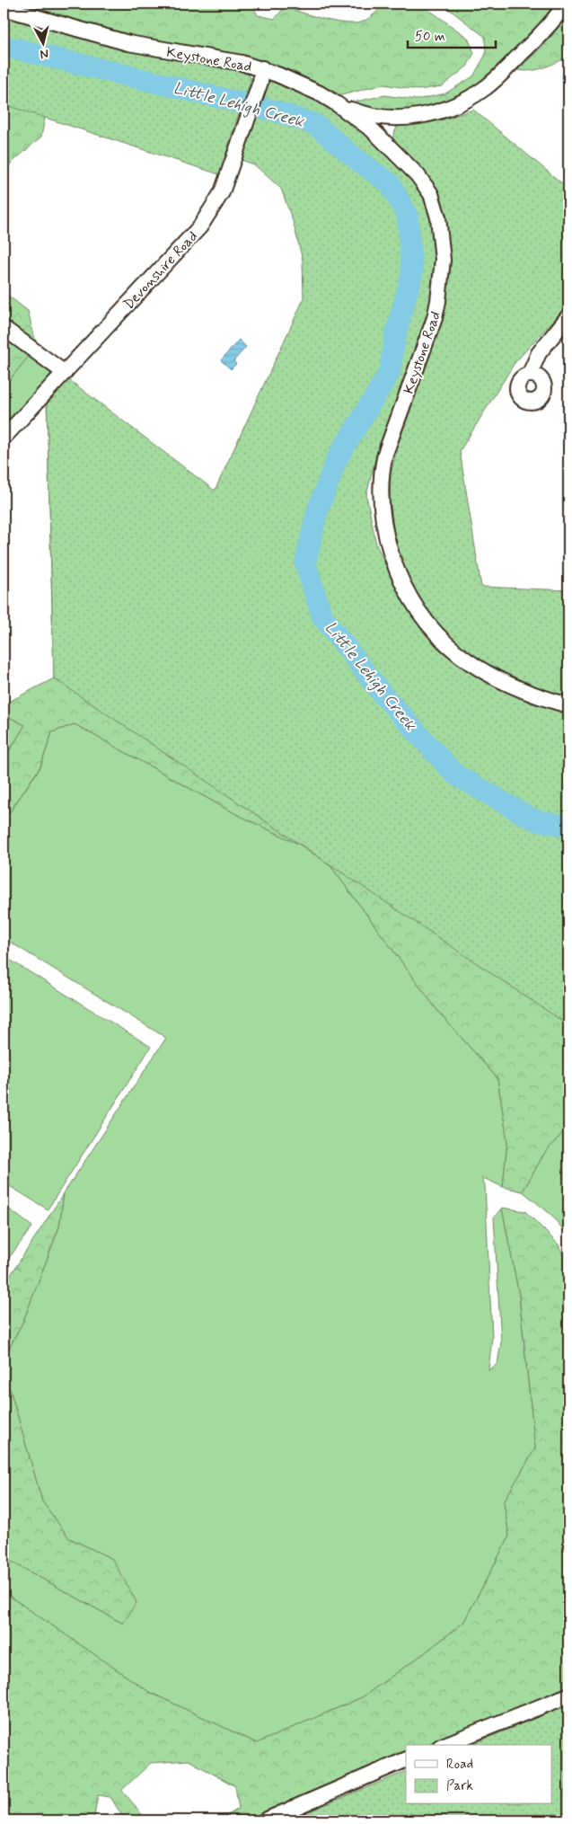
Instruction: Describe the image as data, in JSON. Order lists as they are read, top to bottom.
{
  "streets": {
    "street": ["Keystone Road", "Devonshire Road"]
  },
  "crossings": [
    ["Keystone Road", "Devonshire Road"]
  ],
  "water": ["Little Lehigh Creek"],
  "legend": ["Road", "Park"],
  "scale_bar": "50 m",
  "north": "bottom"
}
